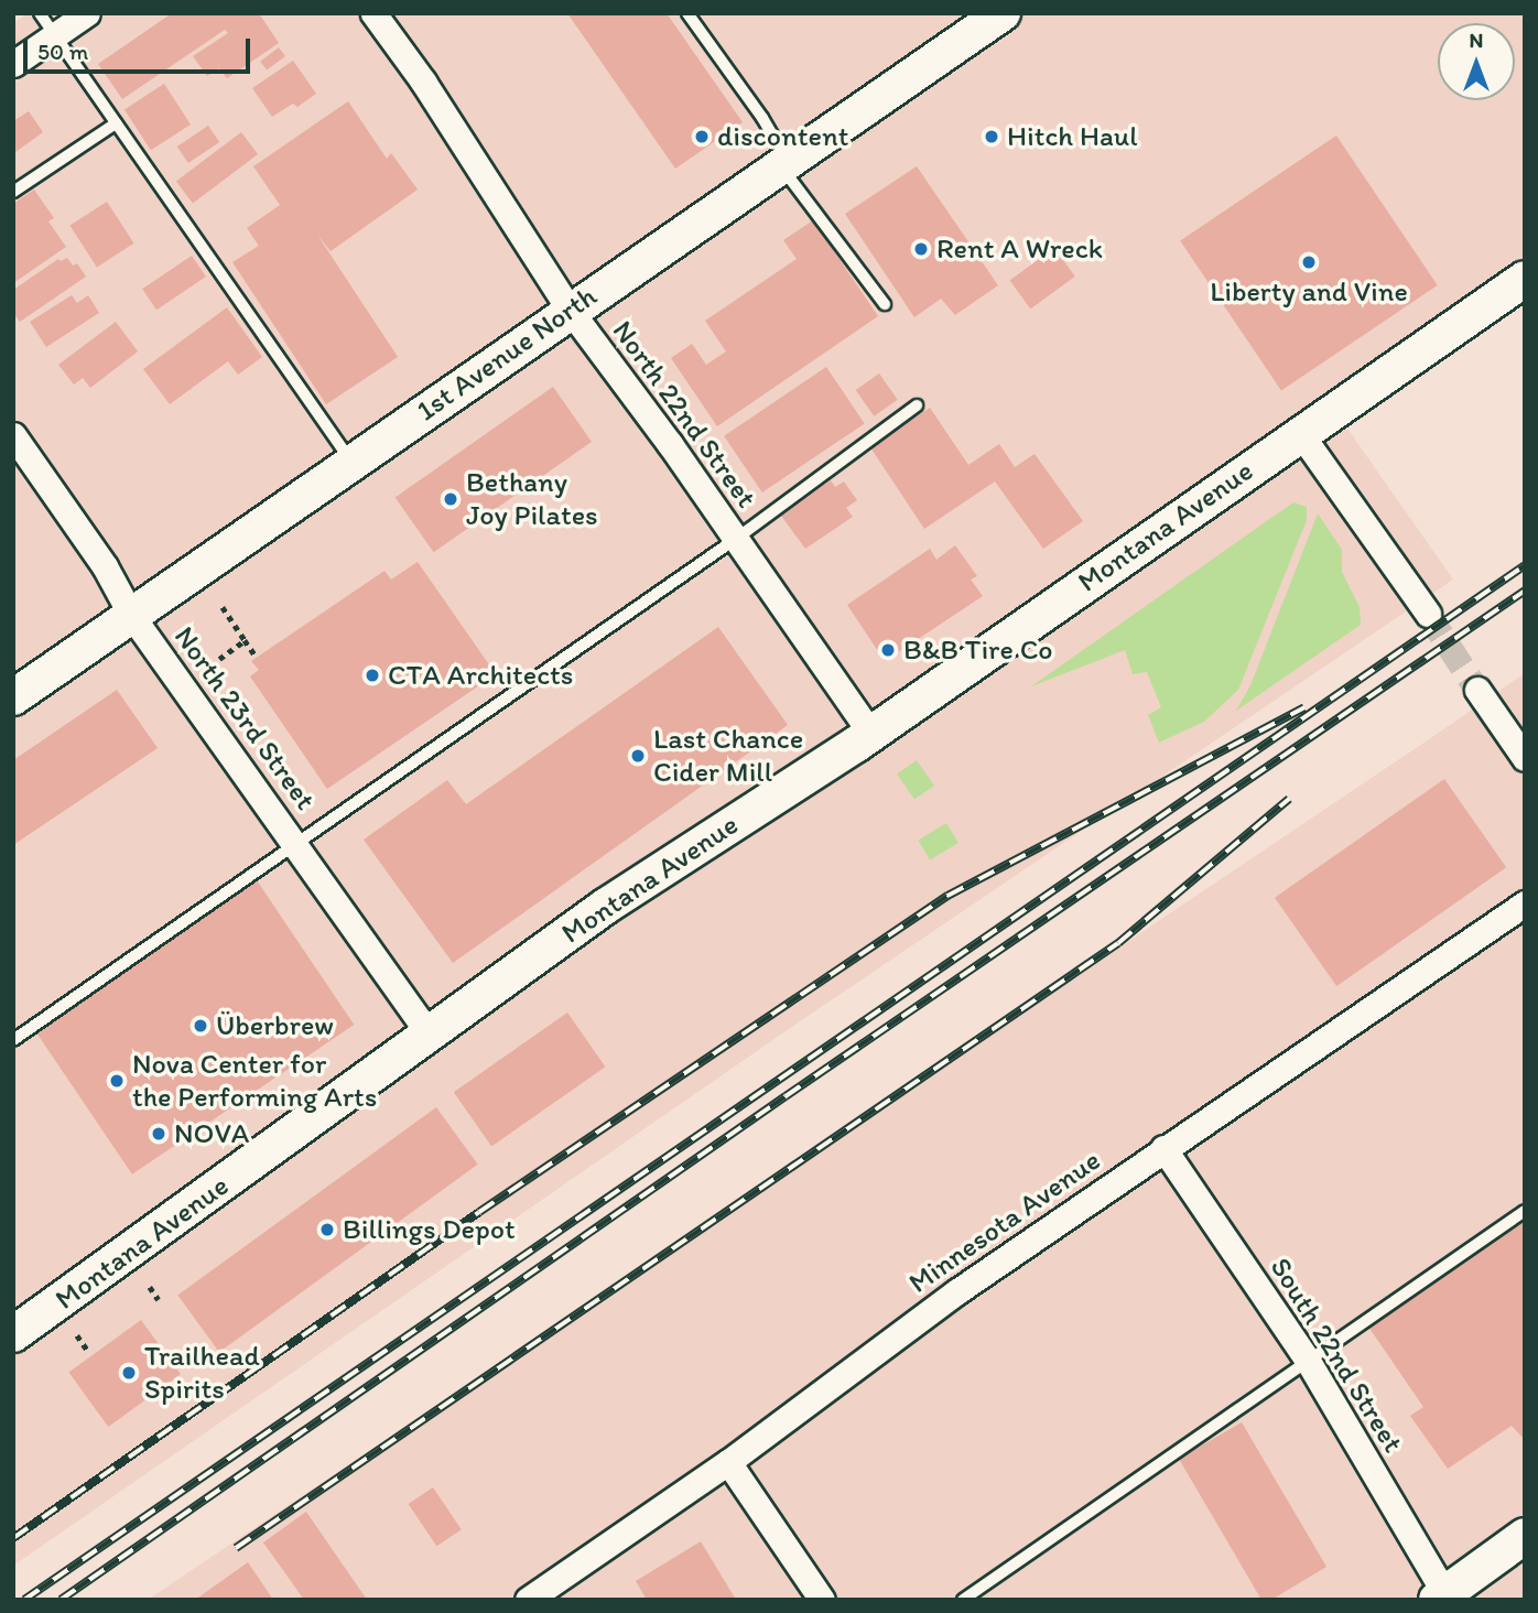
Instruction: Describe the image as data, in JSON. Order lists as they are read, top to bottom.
{
  "streets": {
    "main road": ["1st Avenue North", "Montana Avenue"],
    "street": [
      "North 22nd Street",
      "North 23rd Street",
      "Minnesota Avenue",
      "South 22nd Street"
    ]
  },
  "crossings": [
    ["1st Avenue North", "North 22nd Street"],
    ["1st Avenue North", "North 23rd Street"],
    ["North 22nd Street", "Montana Avenue"],
    ["Montana Avenue", "North 23rd Street"],
    ["Minnesota Avenue", "South 22nd Street"]
  ],
  "places": [
    "discontent",
    "Hitch Haul",
    "Rent A Wreck",
    "Liberty and Vine",
    "Bethany Joy Pilates",
    "B&B Tire Co",
    "CTA Architects",
    "Last Chance Cider Mill",
    "Überbrew",
    "Nova Center for the Performing Arts",
    "NOVA",
    "Billings Depot",
    "Trailhead Spirits"
  ],
  "scale_bar": "50 m",
  "north": "top"
}
